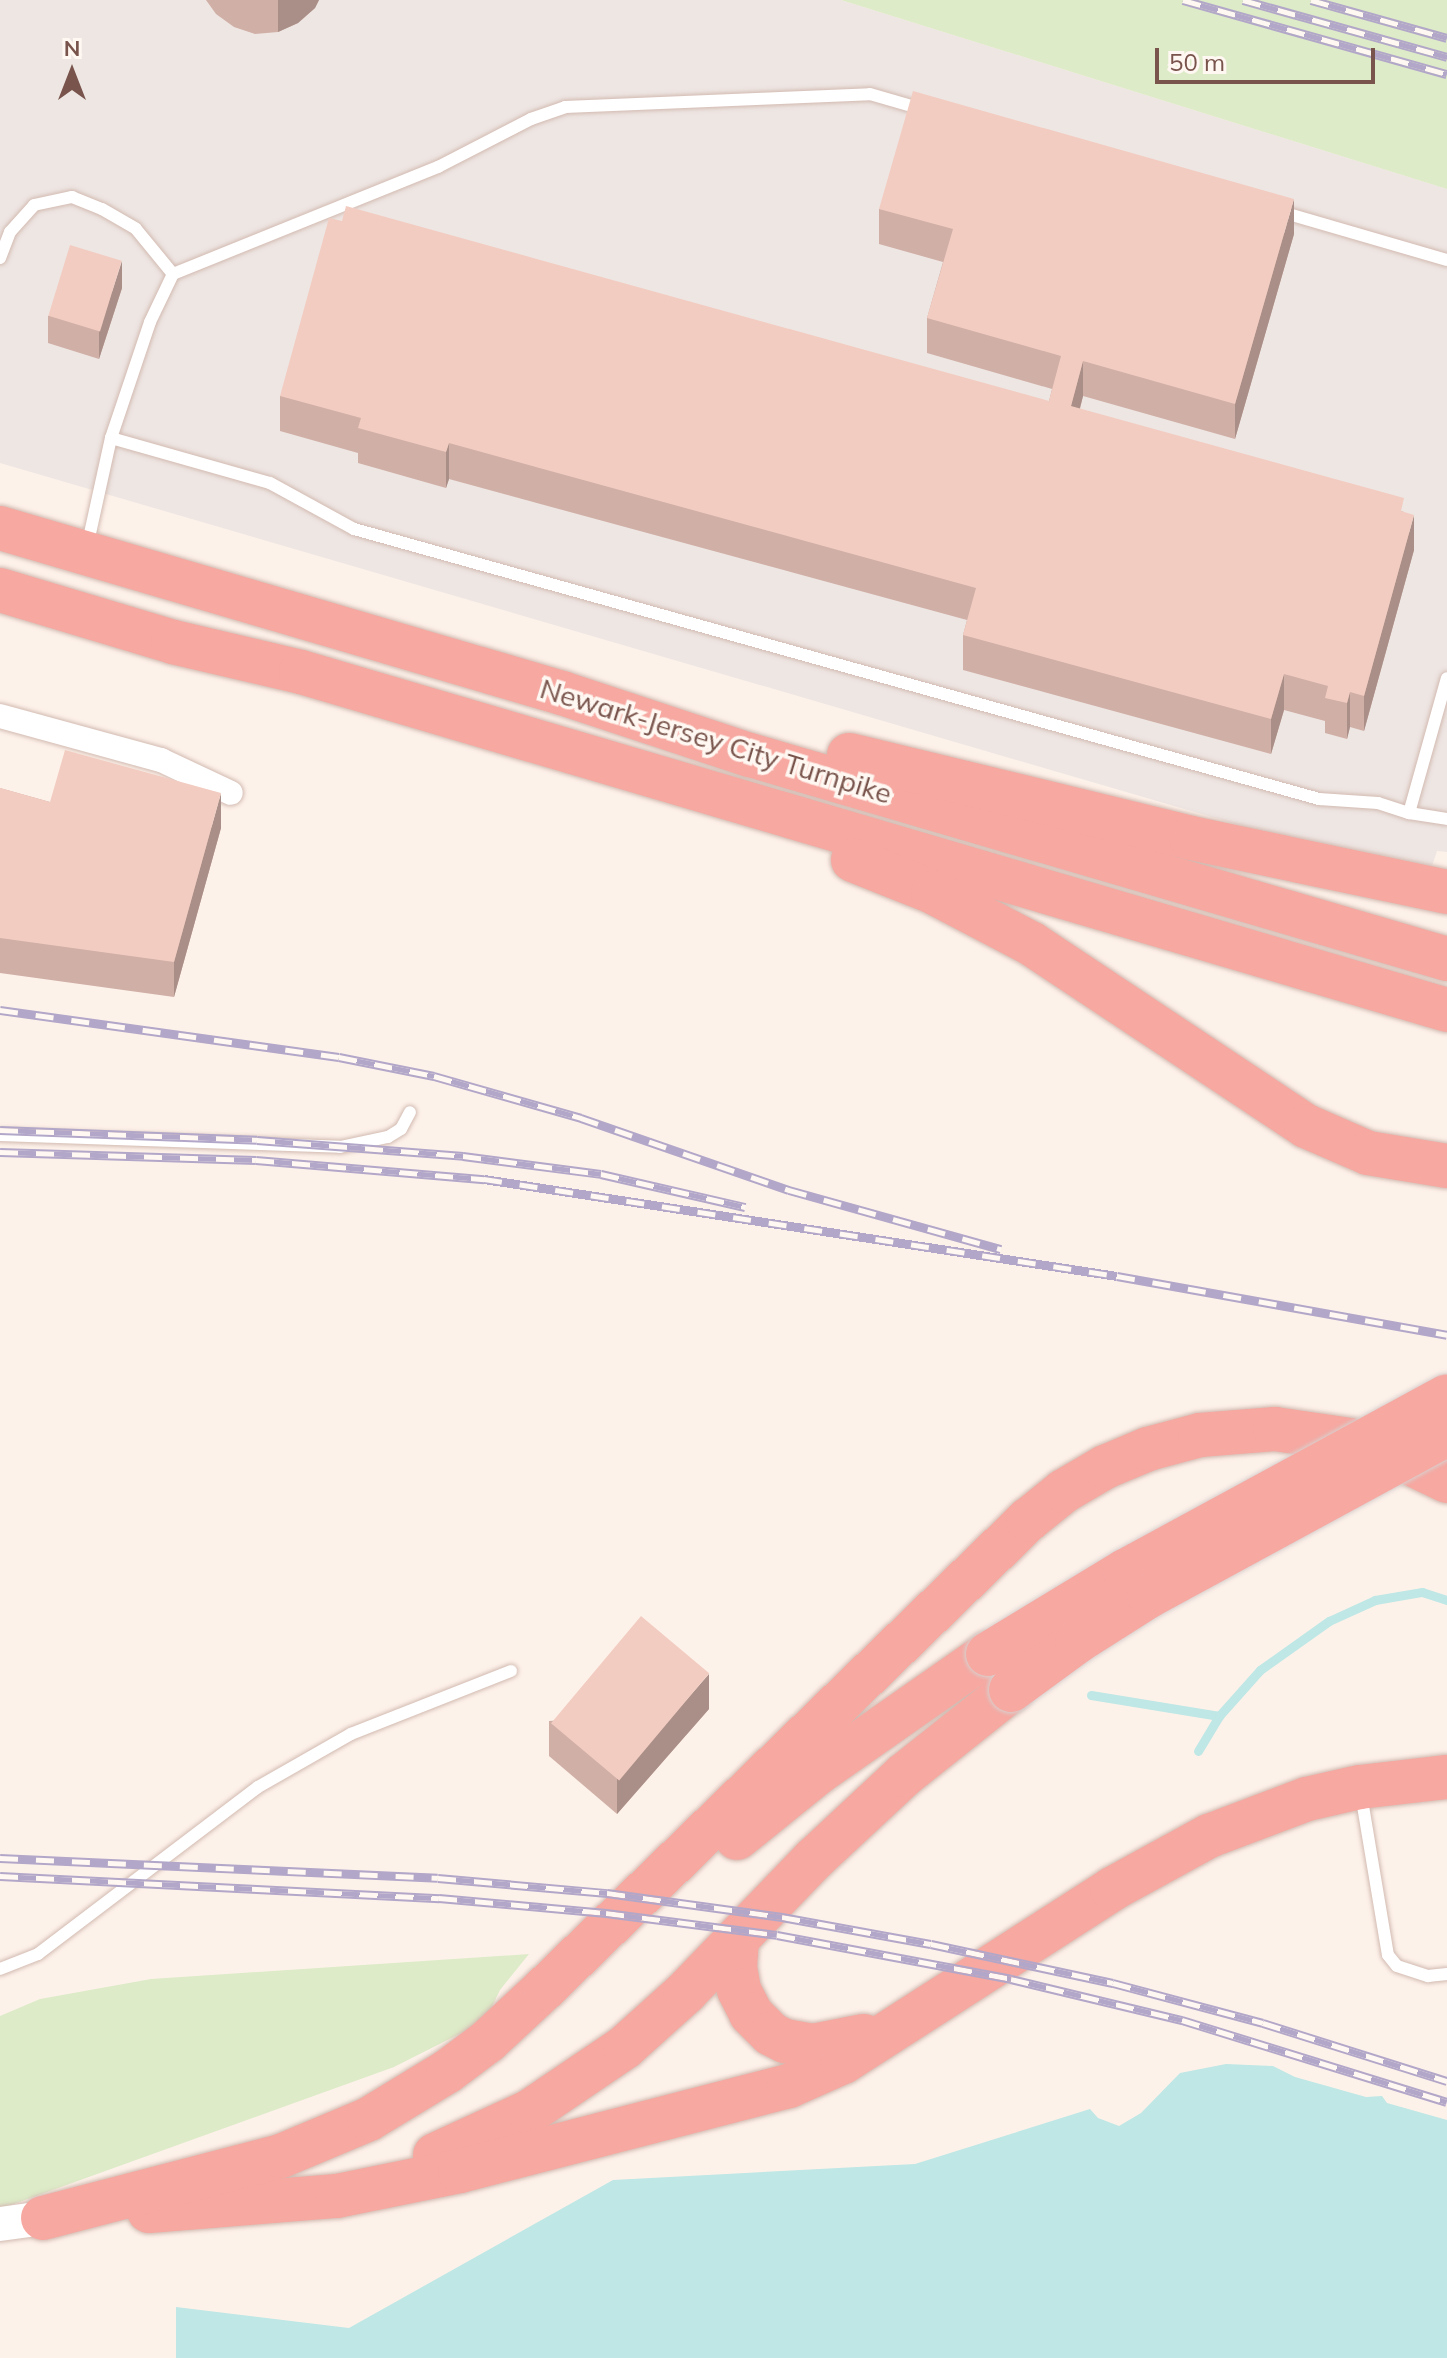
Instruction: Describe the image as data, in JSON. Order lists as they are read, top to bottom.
{
  "streets": {
    "highway": ["Newark-Jersey City Turnpike"]
  },
  "scale_bar": "50 m",
  "north": "top"
}
